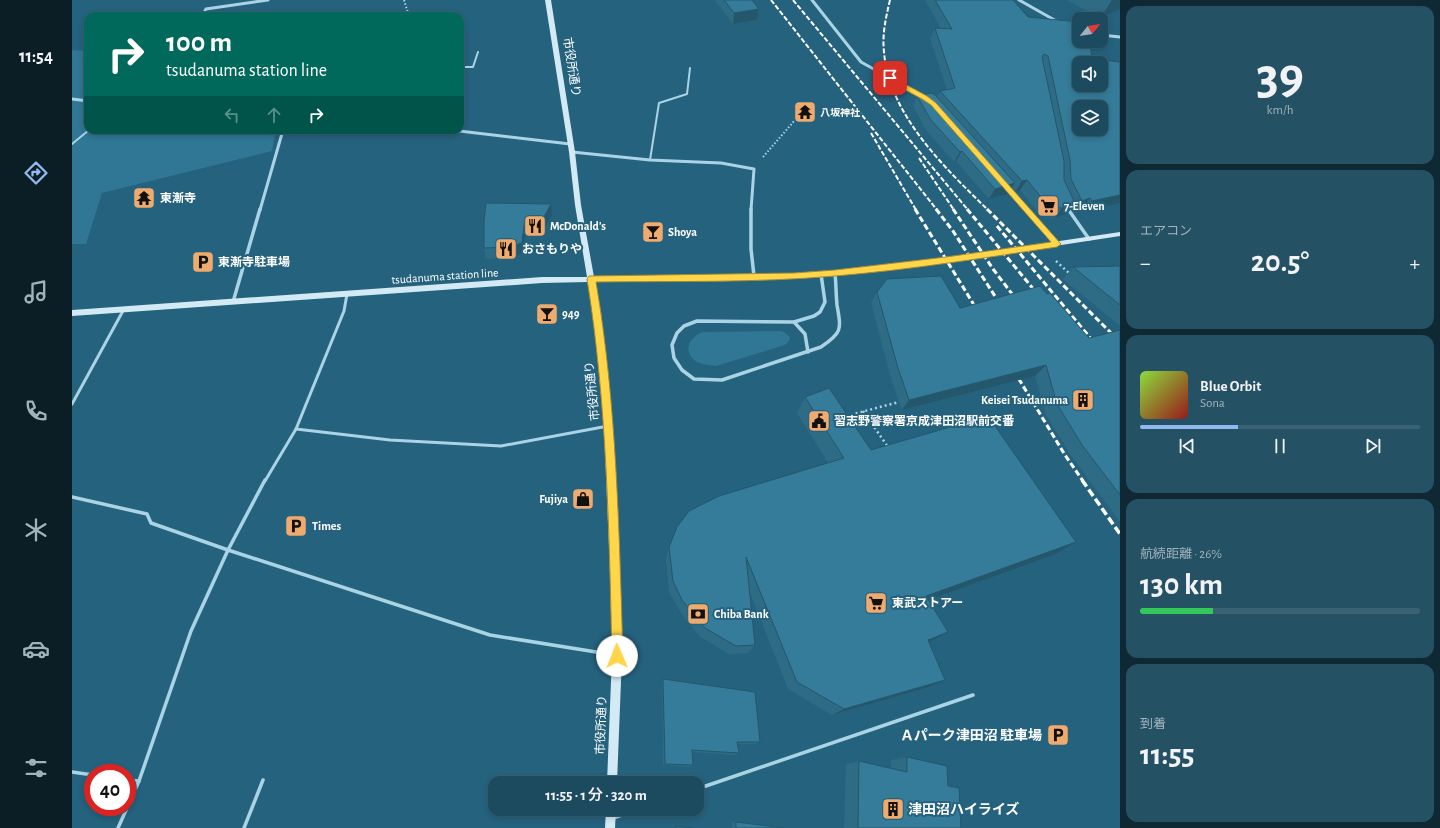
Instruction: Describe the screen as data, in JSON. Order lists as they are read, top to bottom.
{
  "streets": {
    "main road": ["市役所通り", "tsudanuma station line"]
  },
  "crossings": [
    ["市役所通り", "tsudanuma station line"]
  ],
  "places": {
    "temple": ["八坂神社", "東漸寺"],
    "supermarket": ["7-Eleven", "東武ストアー"],
    "restaurant": ["McDonald's", "おさもりや"],
    "bar": ["Shoya", "949"],
    "parking": ["東漸寺駐車場", "Times", "Ａパーク津田沼 駐車場"],
    "building": ["Keisei Tsudanuma", "津田沼ハイライズ"],
    "public building": ["習志野警察署京成津田沼駅前交番"],
    "shop": ["Fujiya"],
    "bank": ["Chiba Bank"]
  },
  "north": "top right",
  "page": {
    "tabs": "11:54",
    "tile": [
      ["39", "km/h"],
      "エアコン",
      ["航続距離 · 26%", "130 km"],
      ["到着", "11:55"]
    ],
    "turn": ["100 m", "tsudanuma station line"],
    "heat": ["−", "20.5°", "+"],
    "song": ["Blue Orbit", "Sona"],
    "limit": "40",
    "trip": "11:55 · 1 分 · 320 m"
  }
}
